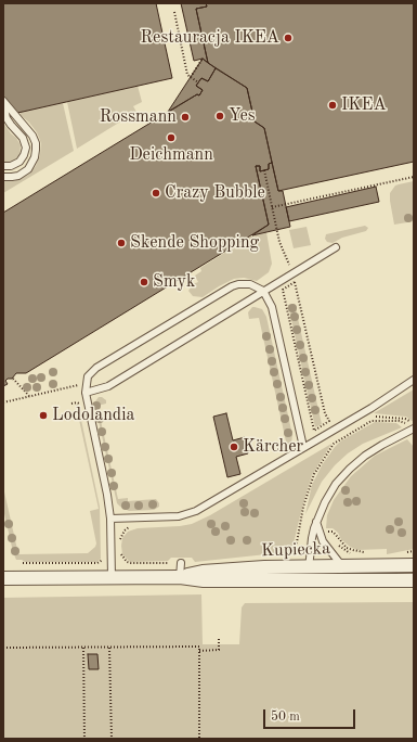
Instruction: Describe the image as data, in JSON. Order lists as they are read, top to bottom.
{
  "streets": {
    "street": ["Kupiecka"]
  },
  "places": [
    "Restauracja IKEA",
    "IKEA",
    "Yes",
    "Rossmann",
    "Deichmann",
    "Crazy Bubble",
    "Skende Shopping",
    "Smyk",
    "Lodolandia",
    "Kärcher"
  ],
  "scale_bar": "50 m"
}
